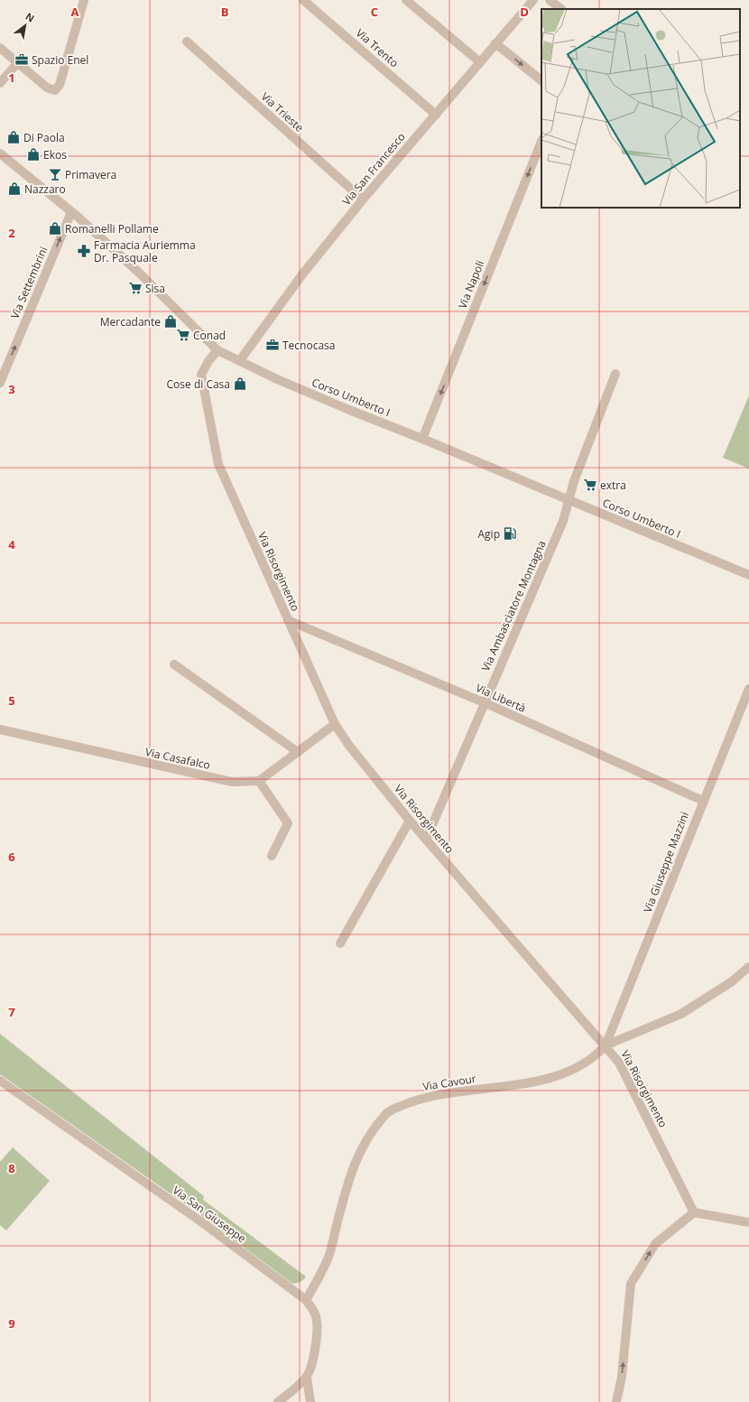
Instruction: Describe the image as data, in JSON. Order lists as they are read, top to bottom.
{
  "streets": {
    "street": [
      "Via Trento",
      "Via Trieste",
      "Via San Francesco",
      "Via Settembrini",
      "Via Napoli",
      "Corso Umberto I",
      "Via Risorgimento",
      "Via Ambasciatore Montagna",
      "Via Libertà",
      "Via Casafalco",
      "Via Giuseppe Mazzini",
      "Via Cavour",
      "Via San Giuseppe"
    ]
  },
  "crossings": [
    ["Via Trento", "Via San Francesco"],
    ["Via Trieste", "Via San Francesco"],
    ["Via San Francesco", "Corso Umberto I"],
    ["Via Settembrini", "Corso Umberto I"],
    ["Via Napoli", "Corso Umberto I"],
    ["Corso Umberto I", "Via Risorgimento"],
    ["Corso Umberto I", "Via Ambasciatore Montagna"],
    ["Via Risorgimento", "Via Ambasciatore Montagna"],
    ["Via Risorgimento", "Via Libertà"],
    ["Via Risorgimento", "Via Giuseppe Mazzini"],
    ["Via Risorgimento", "Via Cavour"],
    ["Via Ambasciatore Montagna", "Via Libertà"],
    ["Via Libertà", "Via Giuseppe Mazzini"],
    ["Via Giuseppe Mazzini", "Via Cavour"],
    ["Via Cavour", "Via San Giuseppe"]
  ],
  "one_way": ["Via Settembrini", "Via Napoli"],
  "places": {
    "office": ["Spazio Enel", "Tecnocasa"],
    "shop": [
      "Di Paola",
      "Ekos",
      "Nazzaro",
      "Romanelli Pollame",
      "Mercadante",
      "Cose di Casa"
    ],
    "bar": ["Primavera"],
    "pharmacy": ["Farmacia Auriemma Dr. Pasquale"],
    "supermarket": ["Sisa", "Conad", "extra"],
    "fuel station": ["Agip"]
  },
  "north": "top right",
  "grid": {
    "columns": [
      "A",
      "B",
      "C",
      "D"
    ],
    "rows": [
      "1",
      "2",
      "3",
      "4",
      "5",
      "6",
      "7",
      "8",
      "9"
    ]
  }
}
